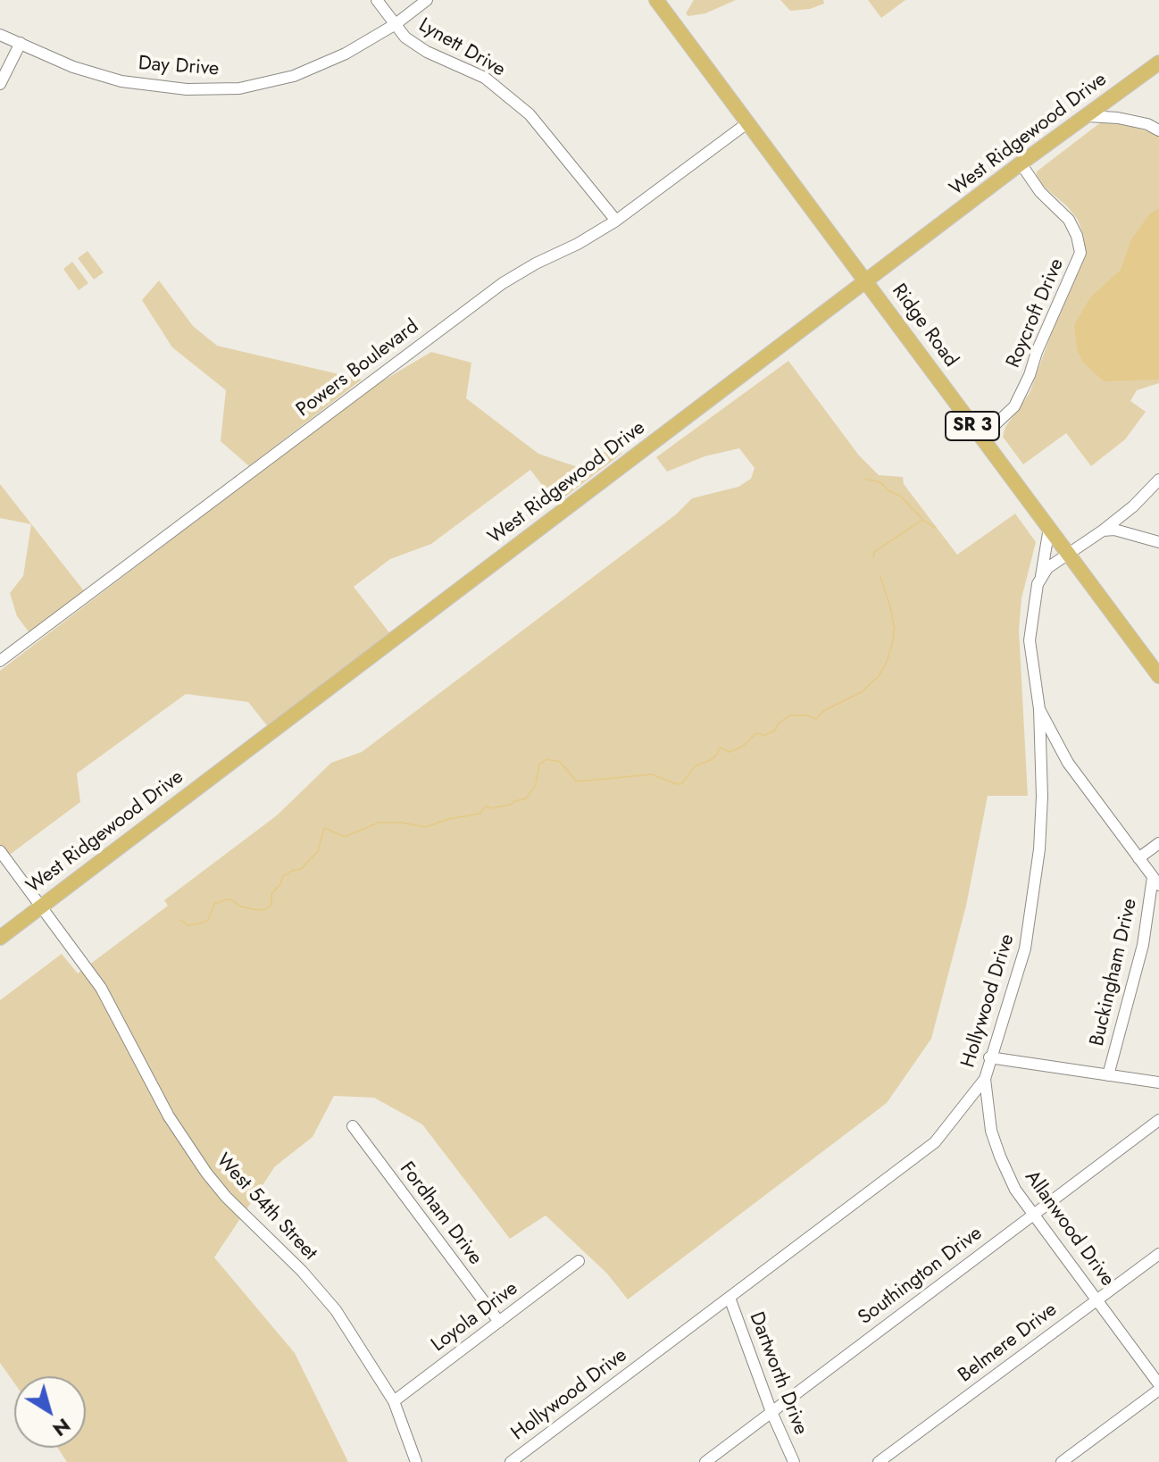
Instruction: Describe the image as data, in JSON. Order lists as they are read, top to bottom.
{
  "streets": {
    "main road": ["West Ridgewood Drive", "Ridge Road", "SR 3"],
    "street": [
      "Lynett Drive",
      "Day Drive",
      "Roycroft Drive",
      "Powers Boulevard",
      "Buckingham Drive",
      "Hollywood Drive",
      "West 54th Street",
      "Fordham Drive",
      "Allanwood Drive",
      "Southington Drive",
      "Loyola Drive",
      "Belmere Drive",
      "Dartworth Drive"
    ]
  },
  "crossings": [
    ["Lynett Drive", "Day Drive"],
    ["Lynett Drive", "Powers Boulevard"],
    ["West Ridgewood Drive", "Roycroft Drive"],
    ["West Ridgewood Drive", "Ridge Road"],
    ["West Ridgewood Drive", "West 54th Street"],
    ["Roycroft Drive", "Ridge Road"],
    ["Ridge Road", "Powers Boulevard"],
    ["Ridge Road", "Hollywood Drive"],
    ["Hollywood Drive", "Allanwood Drive"],
    ["Hollywood Drive", "Dartworth Drive"],
    ["West 54th Street", "Loyola Drive"],
    ["Fordham Drive", "Loyola Drive"],
    ["Allanwood Drive", "Southington Drive"],
    ["Allanwood Drive", "Belmere Drive"],
    ["Southington Drive", "Dartworth Drive"]
  ],
  "north": "bottom right"
}
